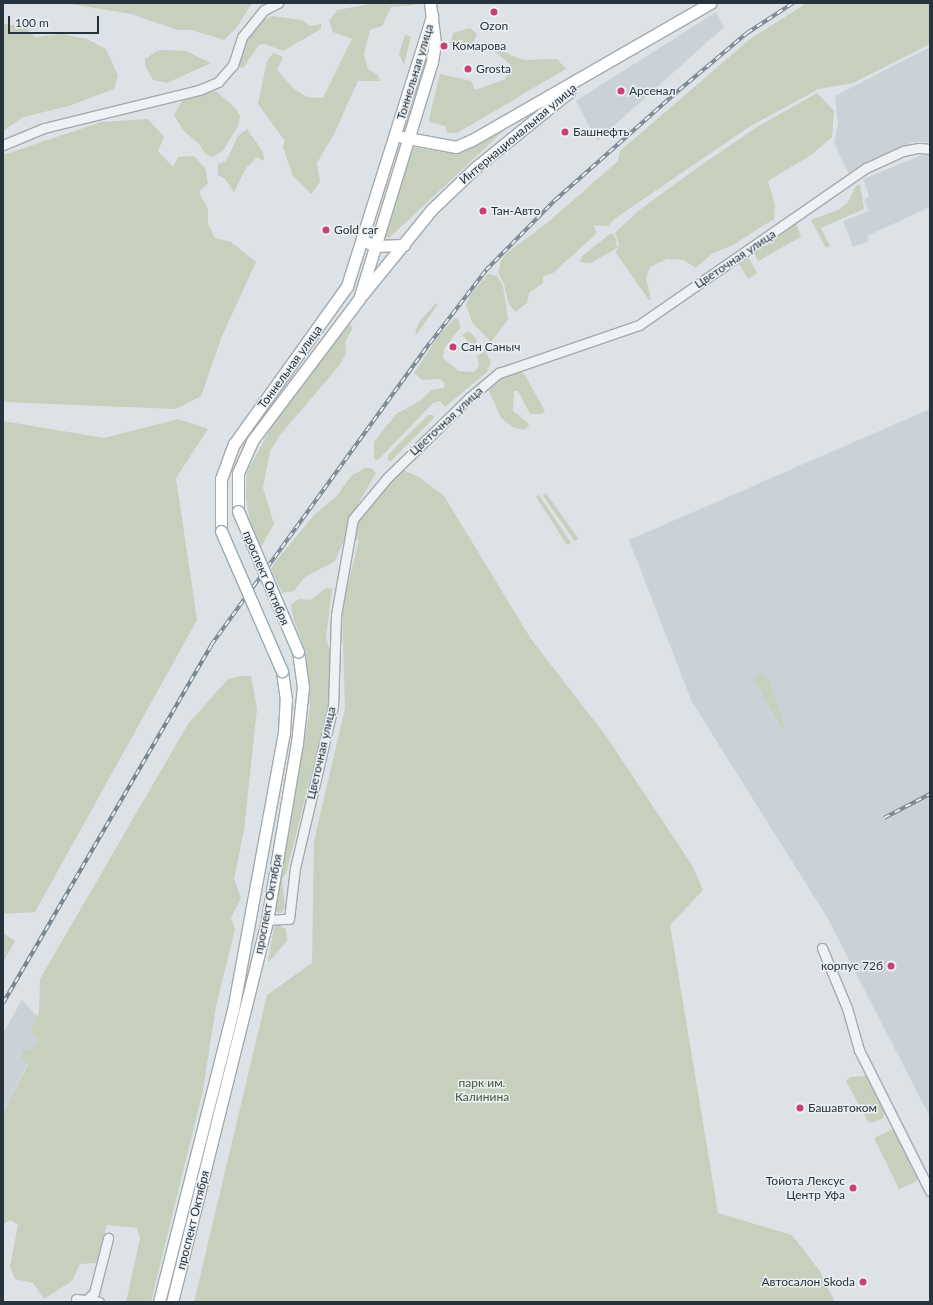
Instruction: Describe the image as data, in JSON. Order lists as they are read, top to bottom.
{
  "streets": {
    "main road": ["Тоннельная улица", "Интернациональная улица", "проспект Октября"],
    "street": ["Цветочная улица"]
  },
  "crossings": [
    ["Тоннельная улица", "Интернациональная улица"],
    ["Тоннельная улица", "проспект Октября"],
    ["Цветочная улица", "проспект Октября"]
  ],
  "parks": ["парк им. Калинина"],
  "places": [
    "Ozon",
    "Комарова",
    "Grosta",
    "Арсенал",
    "Башнефть",
    "Тан-Авто",
    "Gold car",
    "Сан Саныч",
    "корпус 72б",
    "Башавтоком",
    "Тойота Лексус Центр Уфа",
    "Автосалон Skoda"
  ],
  "scale_bar": "100 m"
}
